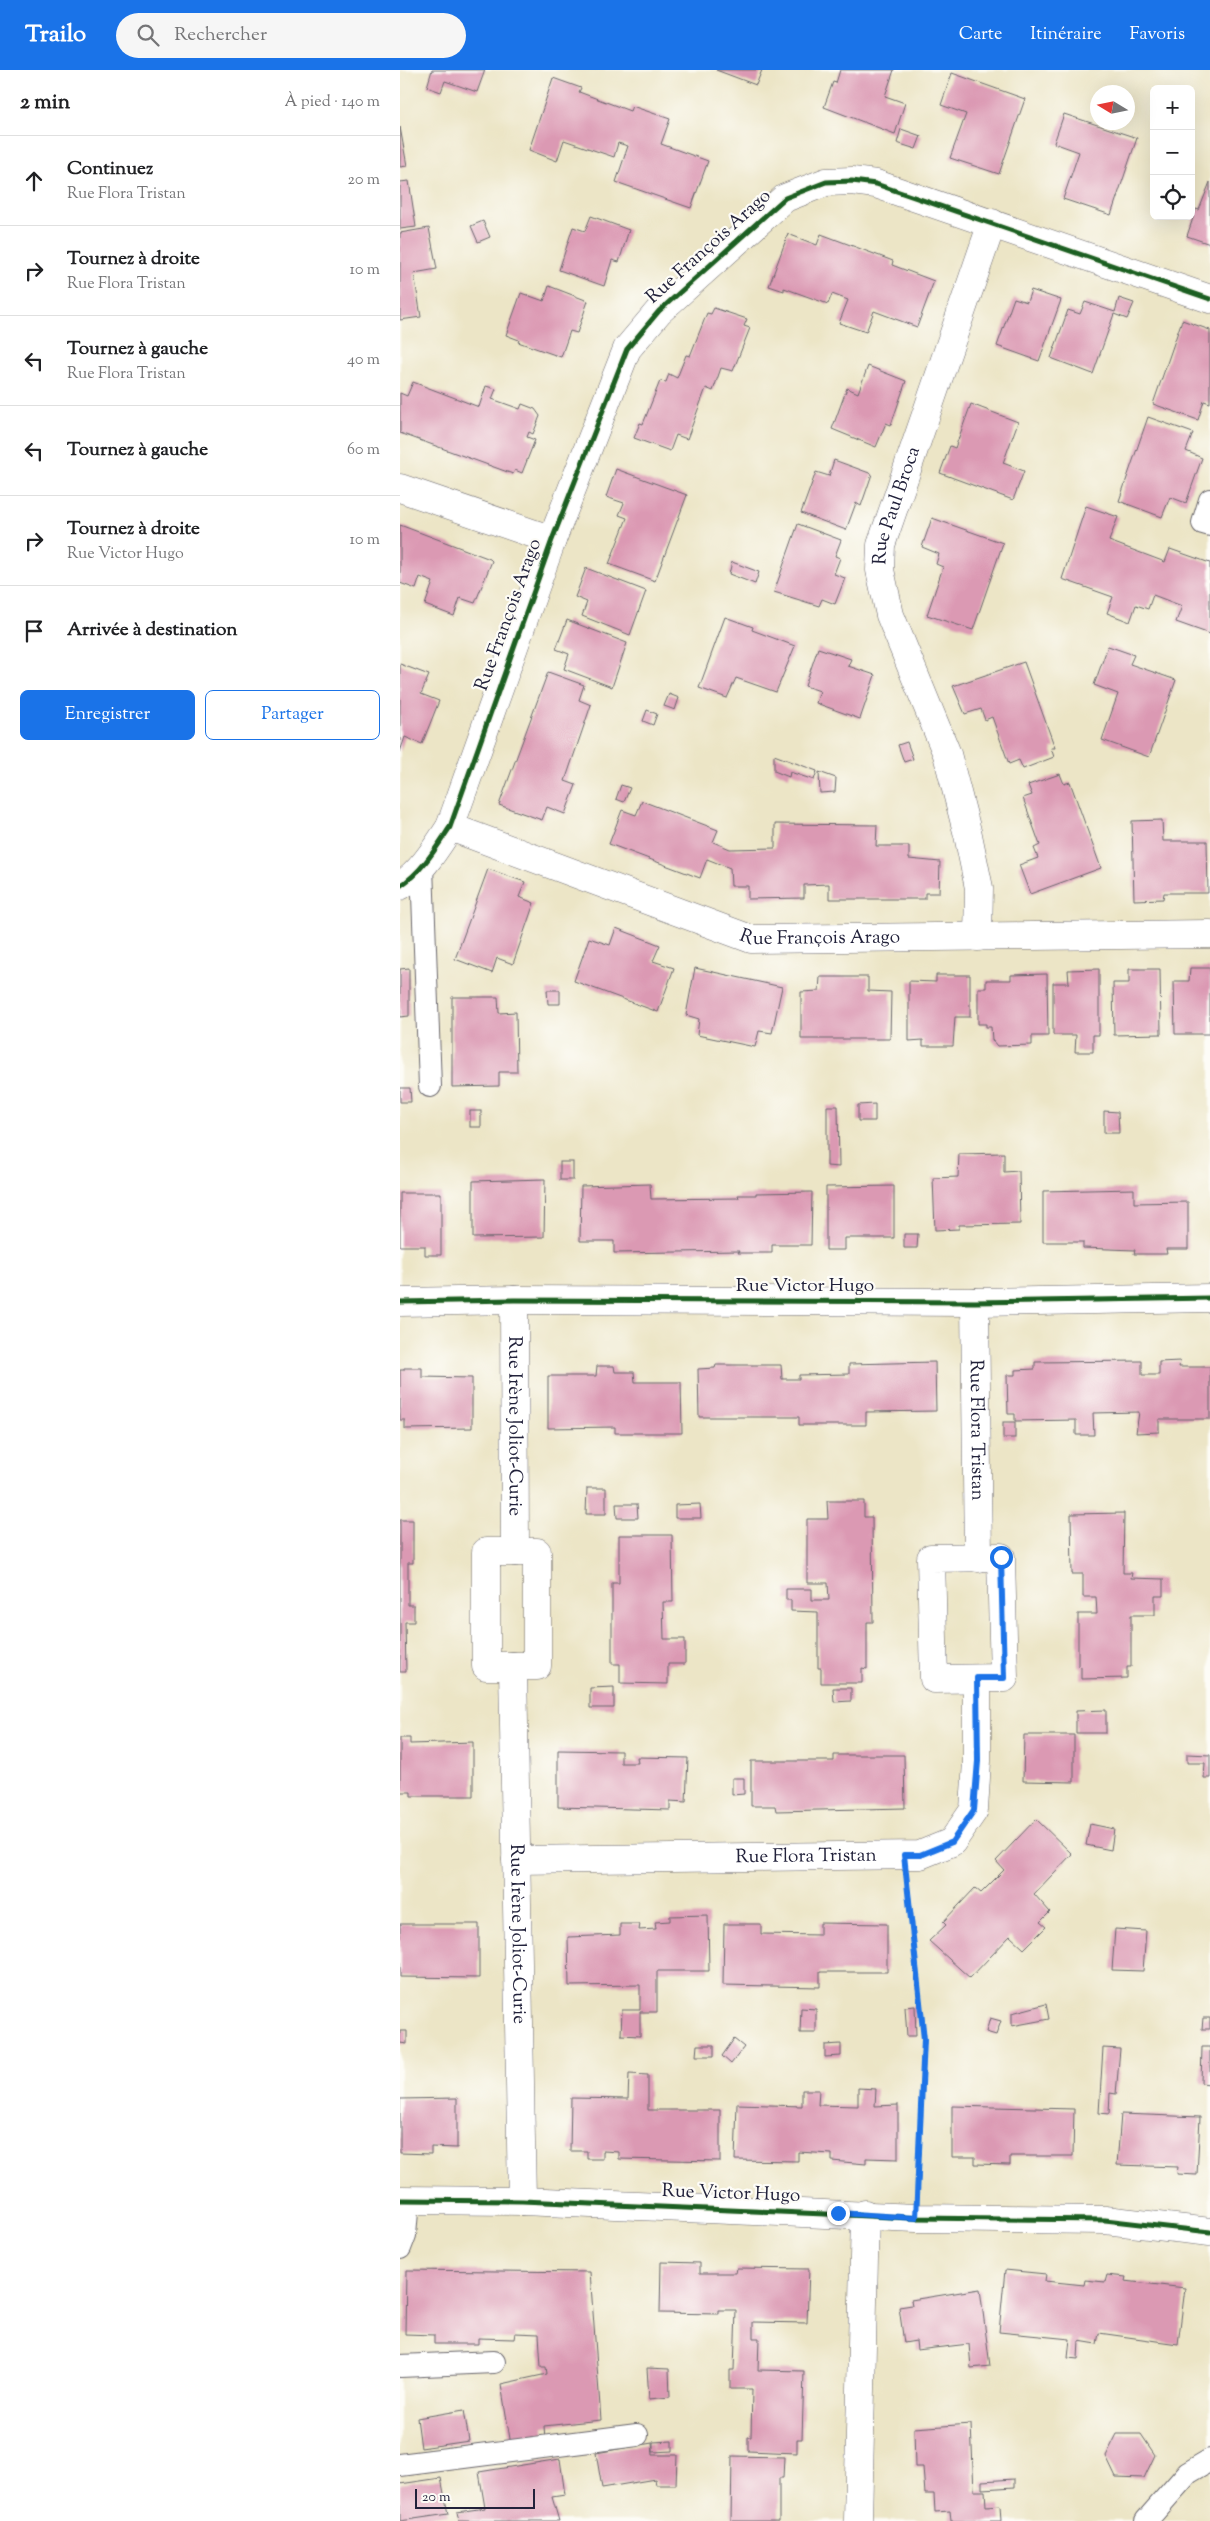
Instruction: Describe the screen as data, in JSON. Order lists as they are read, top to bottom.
{
  "streets": {
    "street": [
      "Rue François Arago",
      "Rue Paul Broca",
      "Rue Victor Hugo",
      "Rue Irène Joliot-Curie",
      "Rue Flora Tristan"
    ]
  },
  "crossings": [
    ["Rue François Arago", "Rue Paul Broca"],
    ["Rue Victor Hugo", "Rue Irène Joliot-Curie"],
    ["Rue Victor Hugo", "Rue Flora Tristan"],
    ["Rue Irène Joliot-Curie", "Rue Flora Tristan"]
  ],
  "scale_bar": "20 m",
  "north": "left",
  "page": {
    "header": "Trailo",
    "search": "Rechercher",
    "nav": ["Carte", "Itinéraire", "Favoris"],
    "heading": ["2 min", "À pied · 140 m"],
    "map_buttons": ["+", "−"],
    "list": [
      ["Continuez", "Rue Flora Tristan", "20 m"],
      ["Tournez à droite", "Rue Flora Tristan", "10 m"],
      ["Tournez à gauche", "Rue Flora Tristan", "40 m"],
      ["Tournez à gauche", "60 m"],
      ["Tournez à droite", "Rue Victor Hugo", "10 m"],
      "Arrivée à destination"
    ],
    "buttons": ["Enregistrer", "Partager"],
    "scale": "20 m"
  }
}
